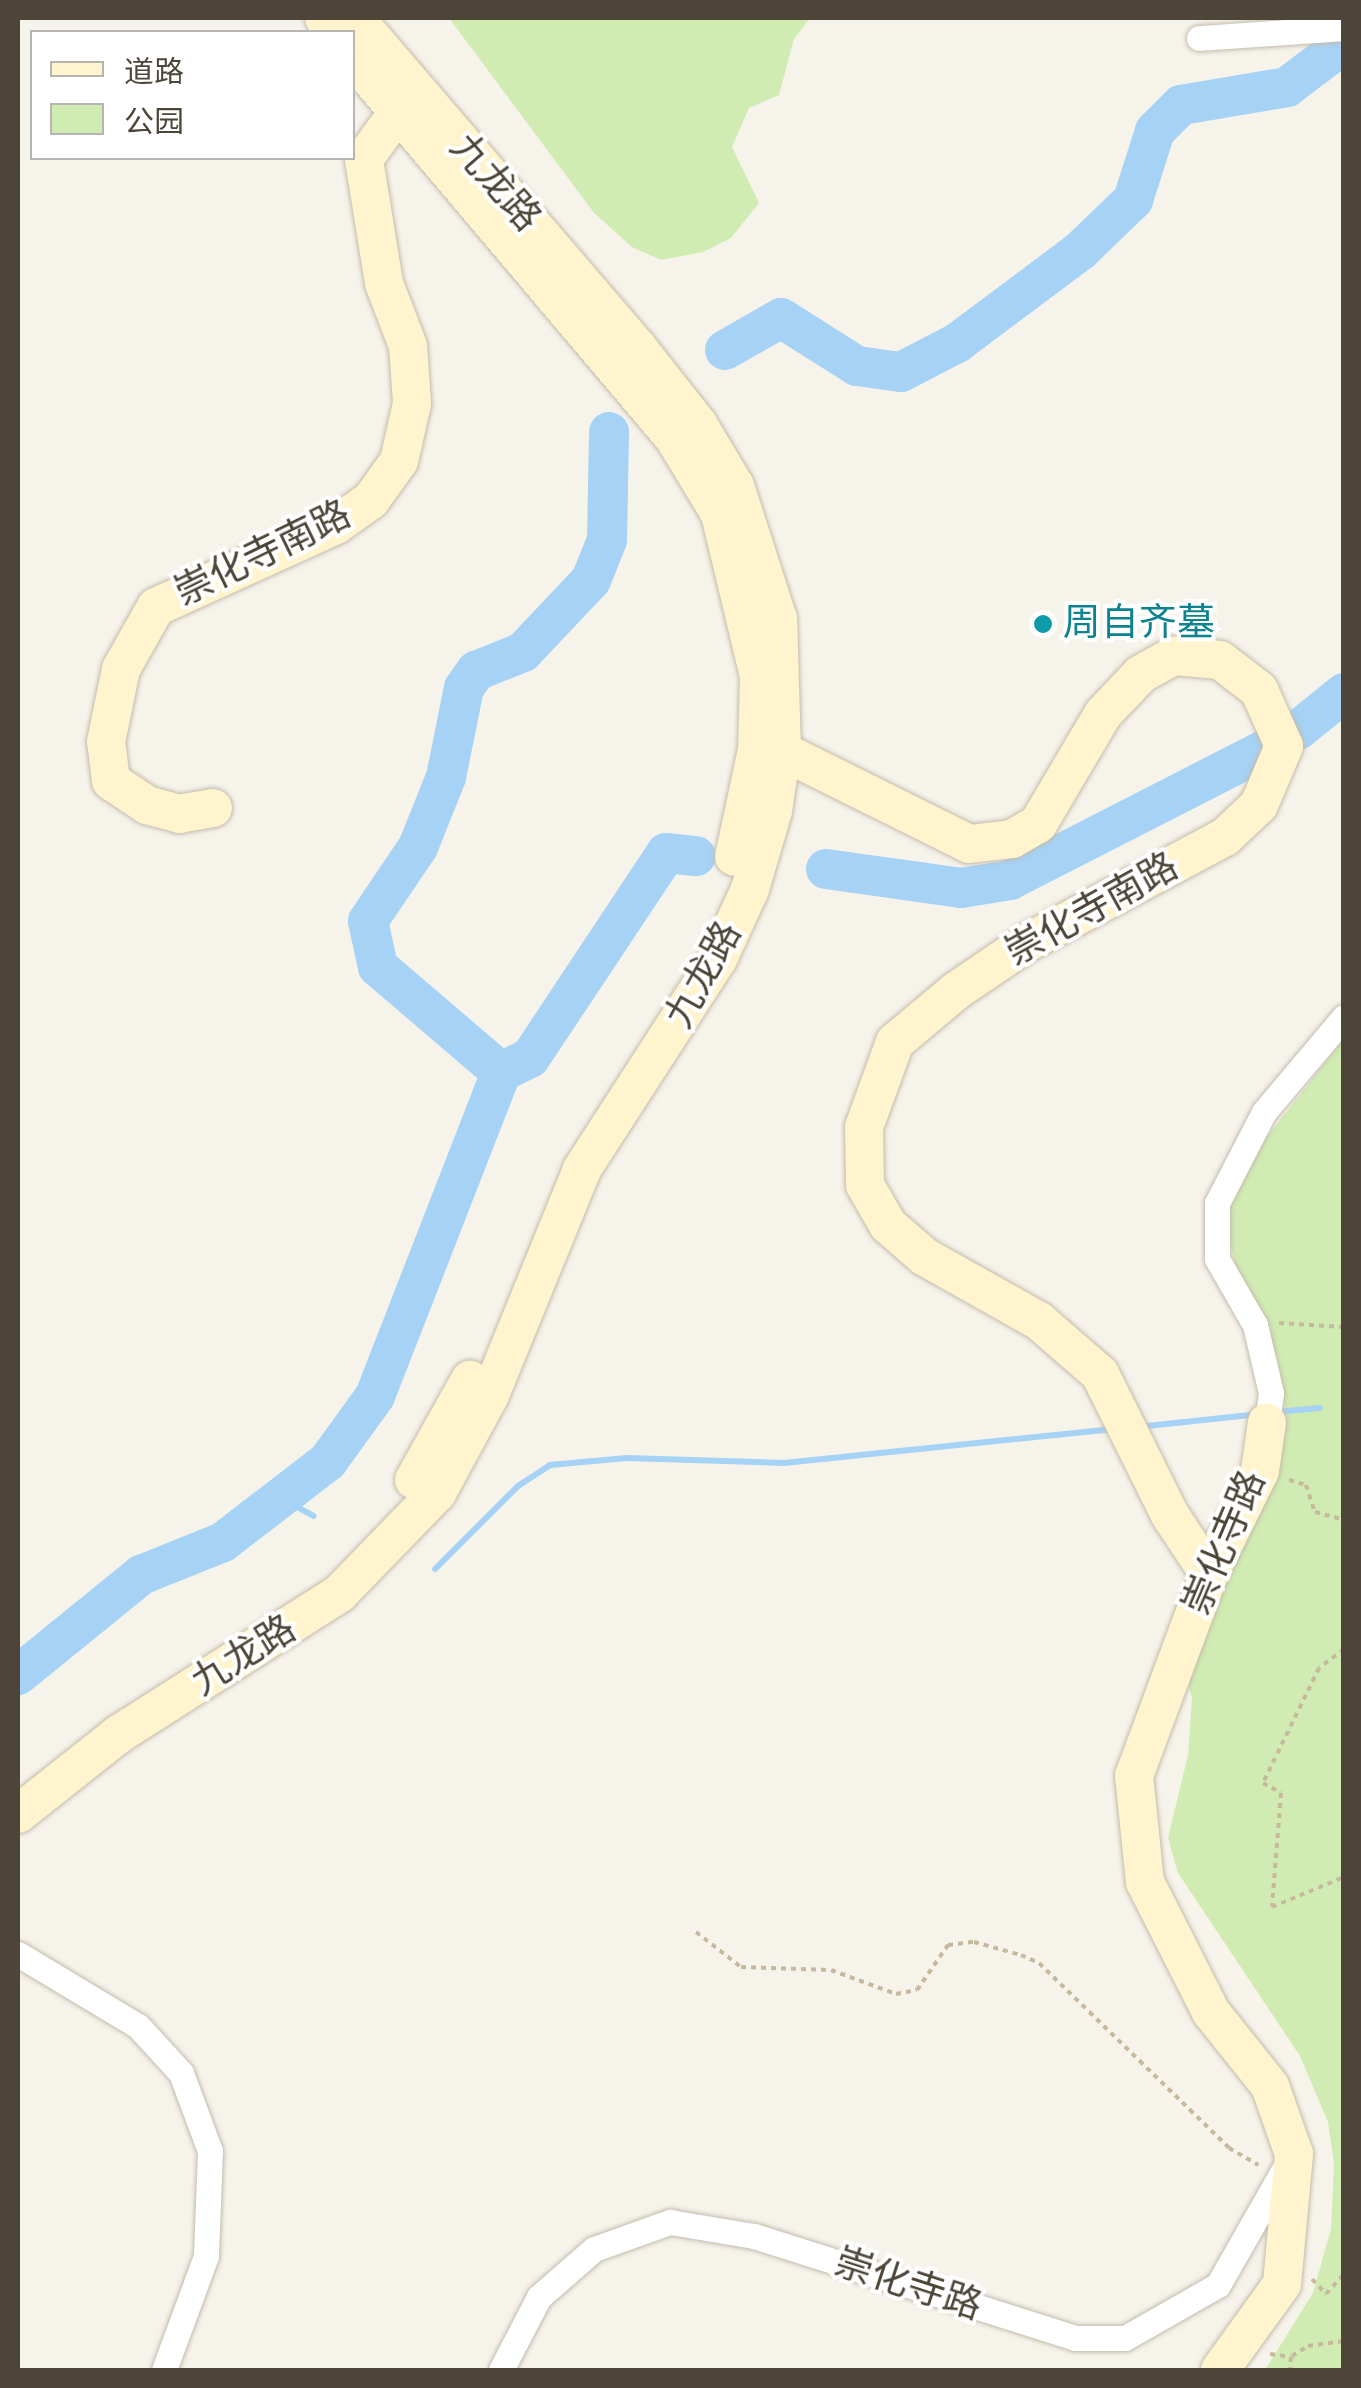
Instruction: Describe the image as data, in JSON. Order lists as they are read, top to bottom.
{
  "streets": {
    "main road": ["九龙路", "崇化寺南路", "崇化寺路"]
  },
  "crossings": [
    ["九龙路", "崇化寺南路"],
    ["崇化寺南路", "崇化寺路"]
  ],
  "places": ["周自齐墓"],
  "legend": ["道路", "公园"]
}
